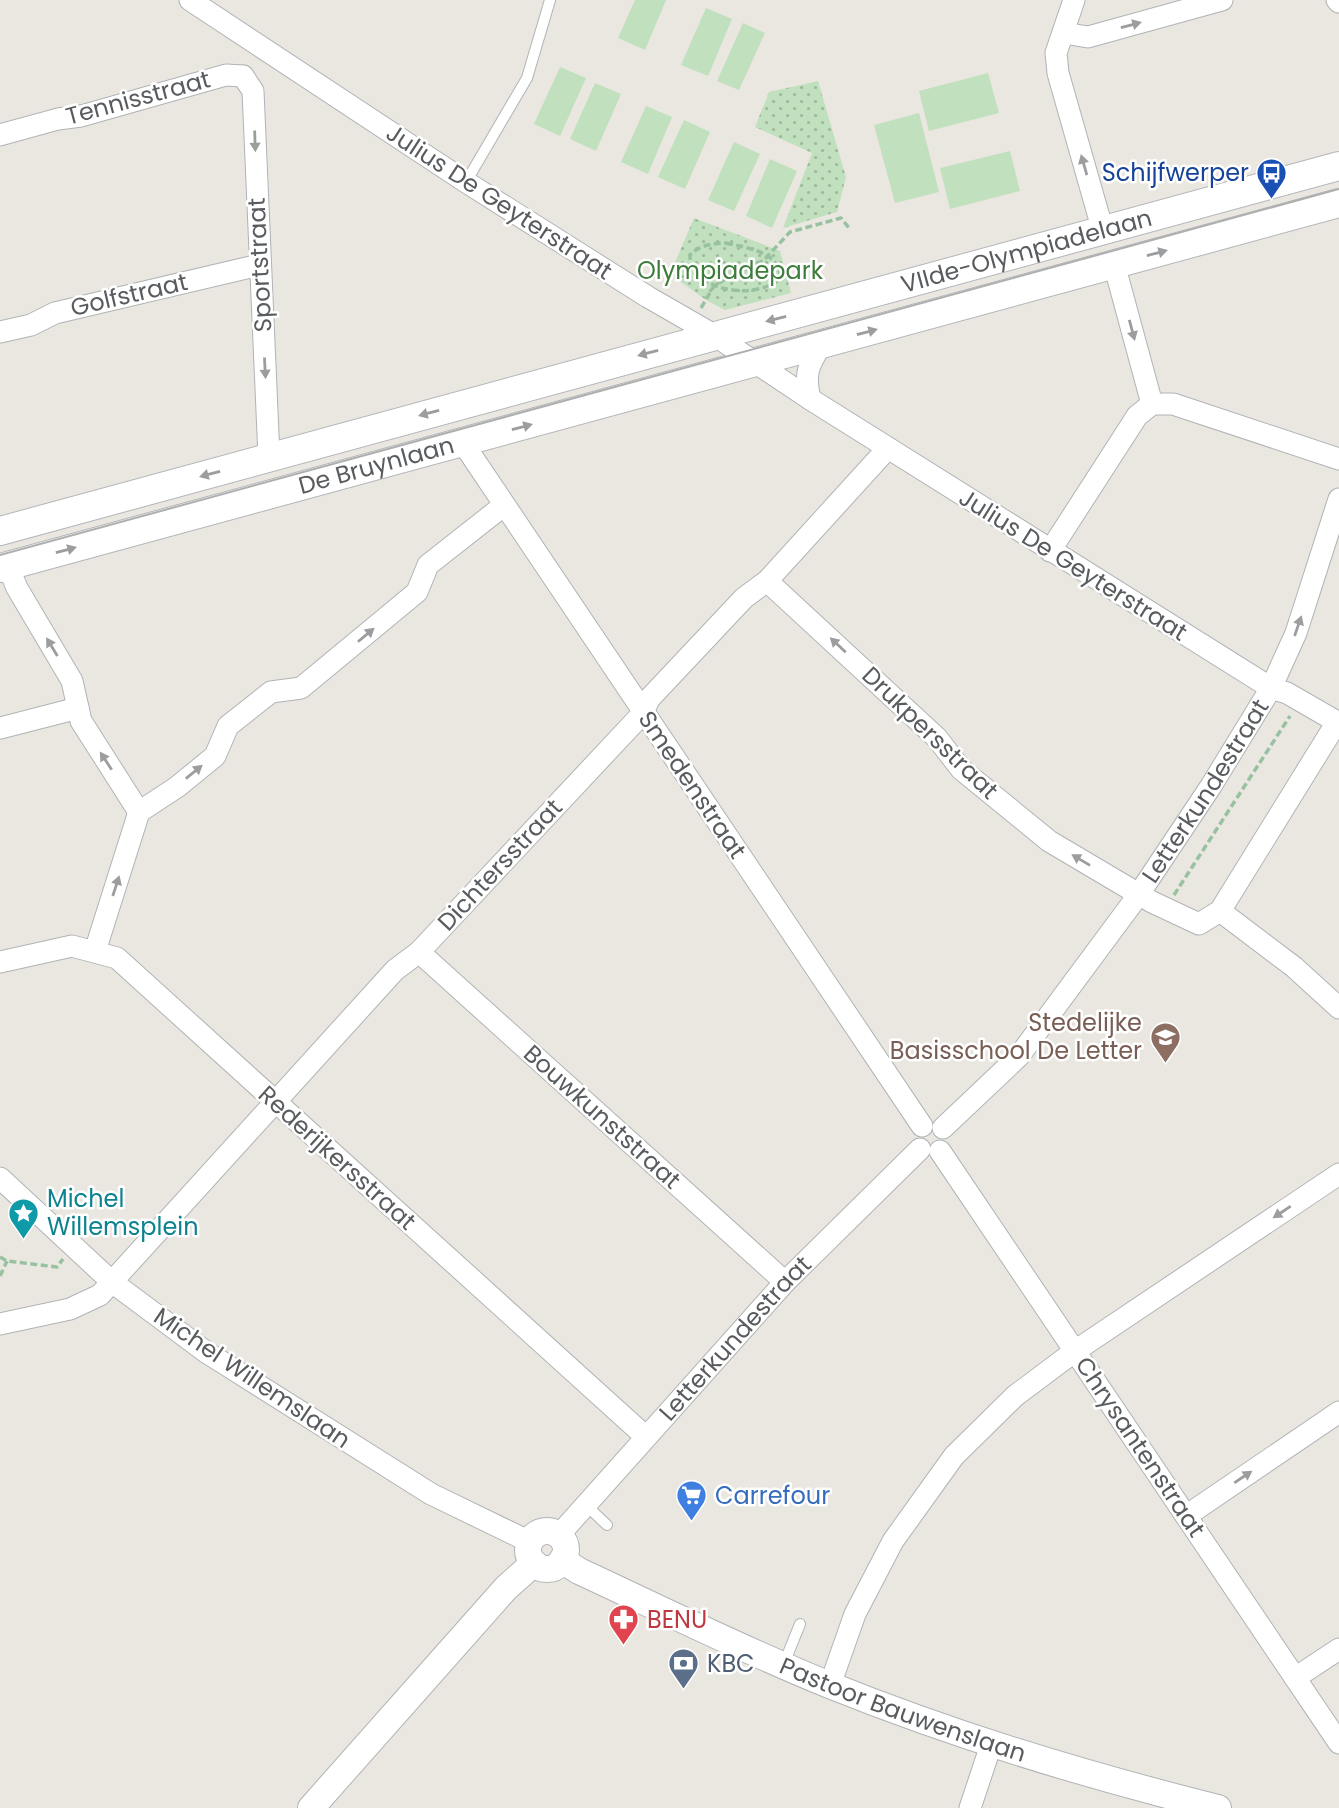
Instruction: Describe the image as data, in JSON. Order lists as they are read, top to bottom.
{
  "streets": {
    "main road": ["VIIde-Olympiadelaan", "De Bruynlaan"],
    "street": [
      "Tennisstraat",
      "Julius De Geyterstraat",
      "Sportstraat",
      "Golfstraat",
      "Drukpersstraat",
      "Smedenstraat",
      "Letterkundestraat",
      "Dichtersstraat",
      "Bouwkunststraat",
      "Rederijkersstraat",
      "Michel Willemslaan",
      "Chrysantenstraat",
      "Pastoor Bauwenslaan"
    ]
  },
  "crossings": [
    ["Tennisstraat", "Julius De Geyterstraat"],
    ["Tennisstraat", "Sportstraat"],
    ["Julius De Geyterstraat", "VIIde-Olympiadelaan"],
    ["Julius De Geyterstraat", "De Bruynlaan"],
    ["Julius De Geyterstraat", "Letterkundestraat"],
    ["Julius De Geyterstraat", "Dichtersstraat"],
    ["VIIde-Olympiadelaan", "De Bruynlaan"],
    ["Sportstraat", "Golfstraat"],
    ["Sportstraat", "De Bruynlaan"],
    ["De Bruynlaan", "Smedenstraat"],
    ["Drukpersstraat", "Letterkundestraat"],
    ["Drukpersstraat", "Dichtersstraat"],
    ["Smedenstraat", "Letterkundestraat"],
    ["Smedenstraat", "Dichtersstraat"],
    ["Letterkundestraat", "Bouwkunststraat"],
    ["Letterkundestraat", "Rederijkersstraat"],
    ["Letterkundestraat", "Chrysantenstraat"],
    ["Letterkundestraat", "Pastoor Bauwenslaan"],
    ["Dichtersstraat", "Bouwkunststraat"],
    ["Dichtersstraat", "Rederijkersstraat"],
    ["Dichtersstraat", "Michel Willemslaan"]
  ],
  "one_way": ["Sportstraat", "Drukpersstraat"],
  "parks": ["Olympiadepark"],
  "places": {
    "bus stop": ["Schijfwerper"],
    "school or university": ["Stedelijke Basisschool De Letter"],
    "place": ["Michel Willemsplein"],
    "supermarket": ["Carrefour"],
    "pharmacy": ["BENU"],
    "bank": ["KBC"]
  }
}
